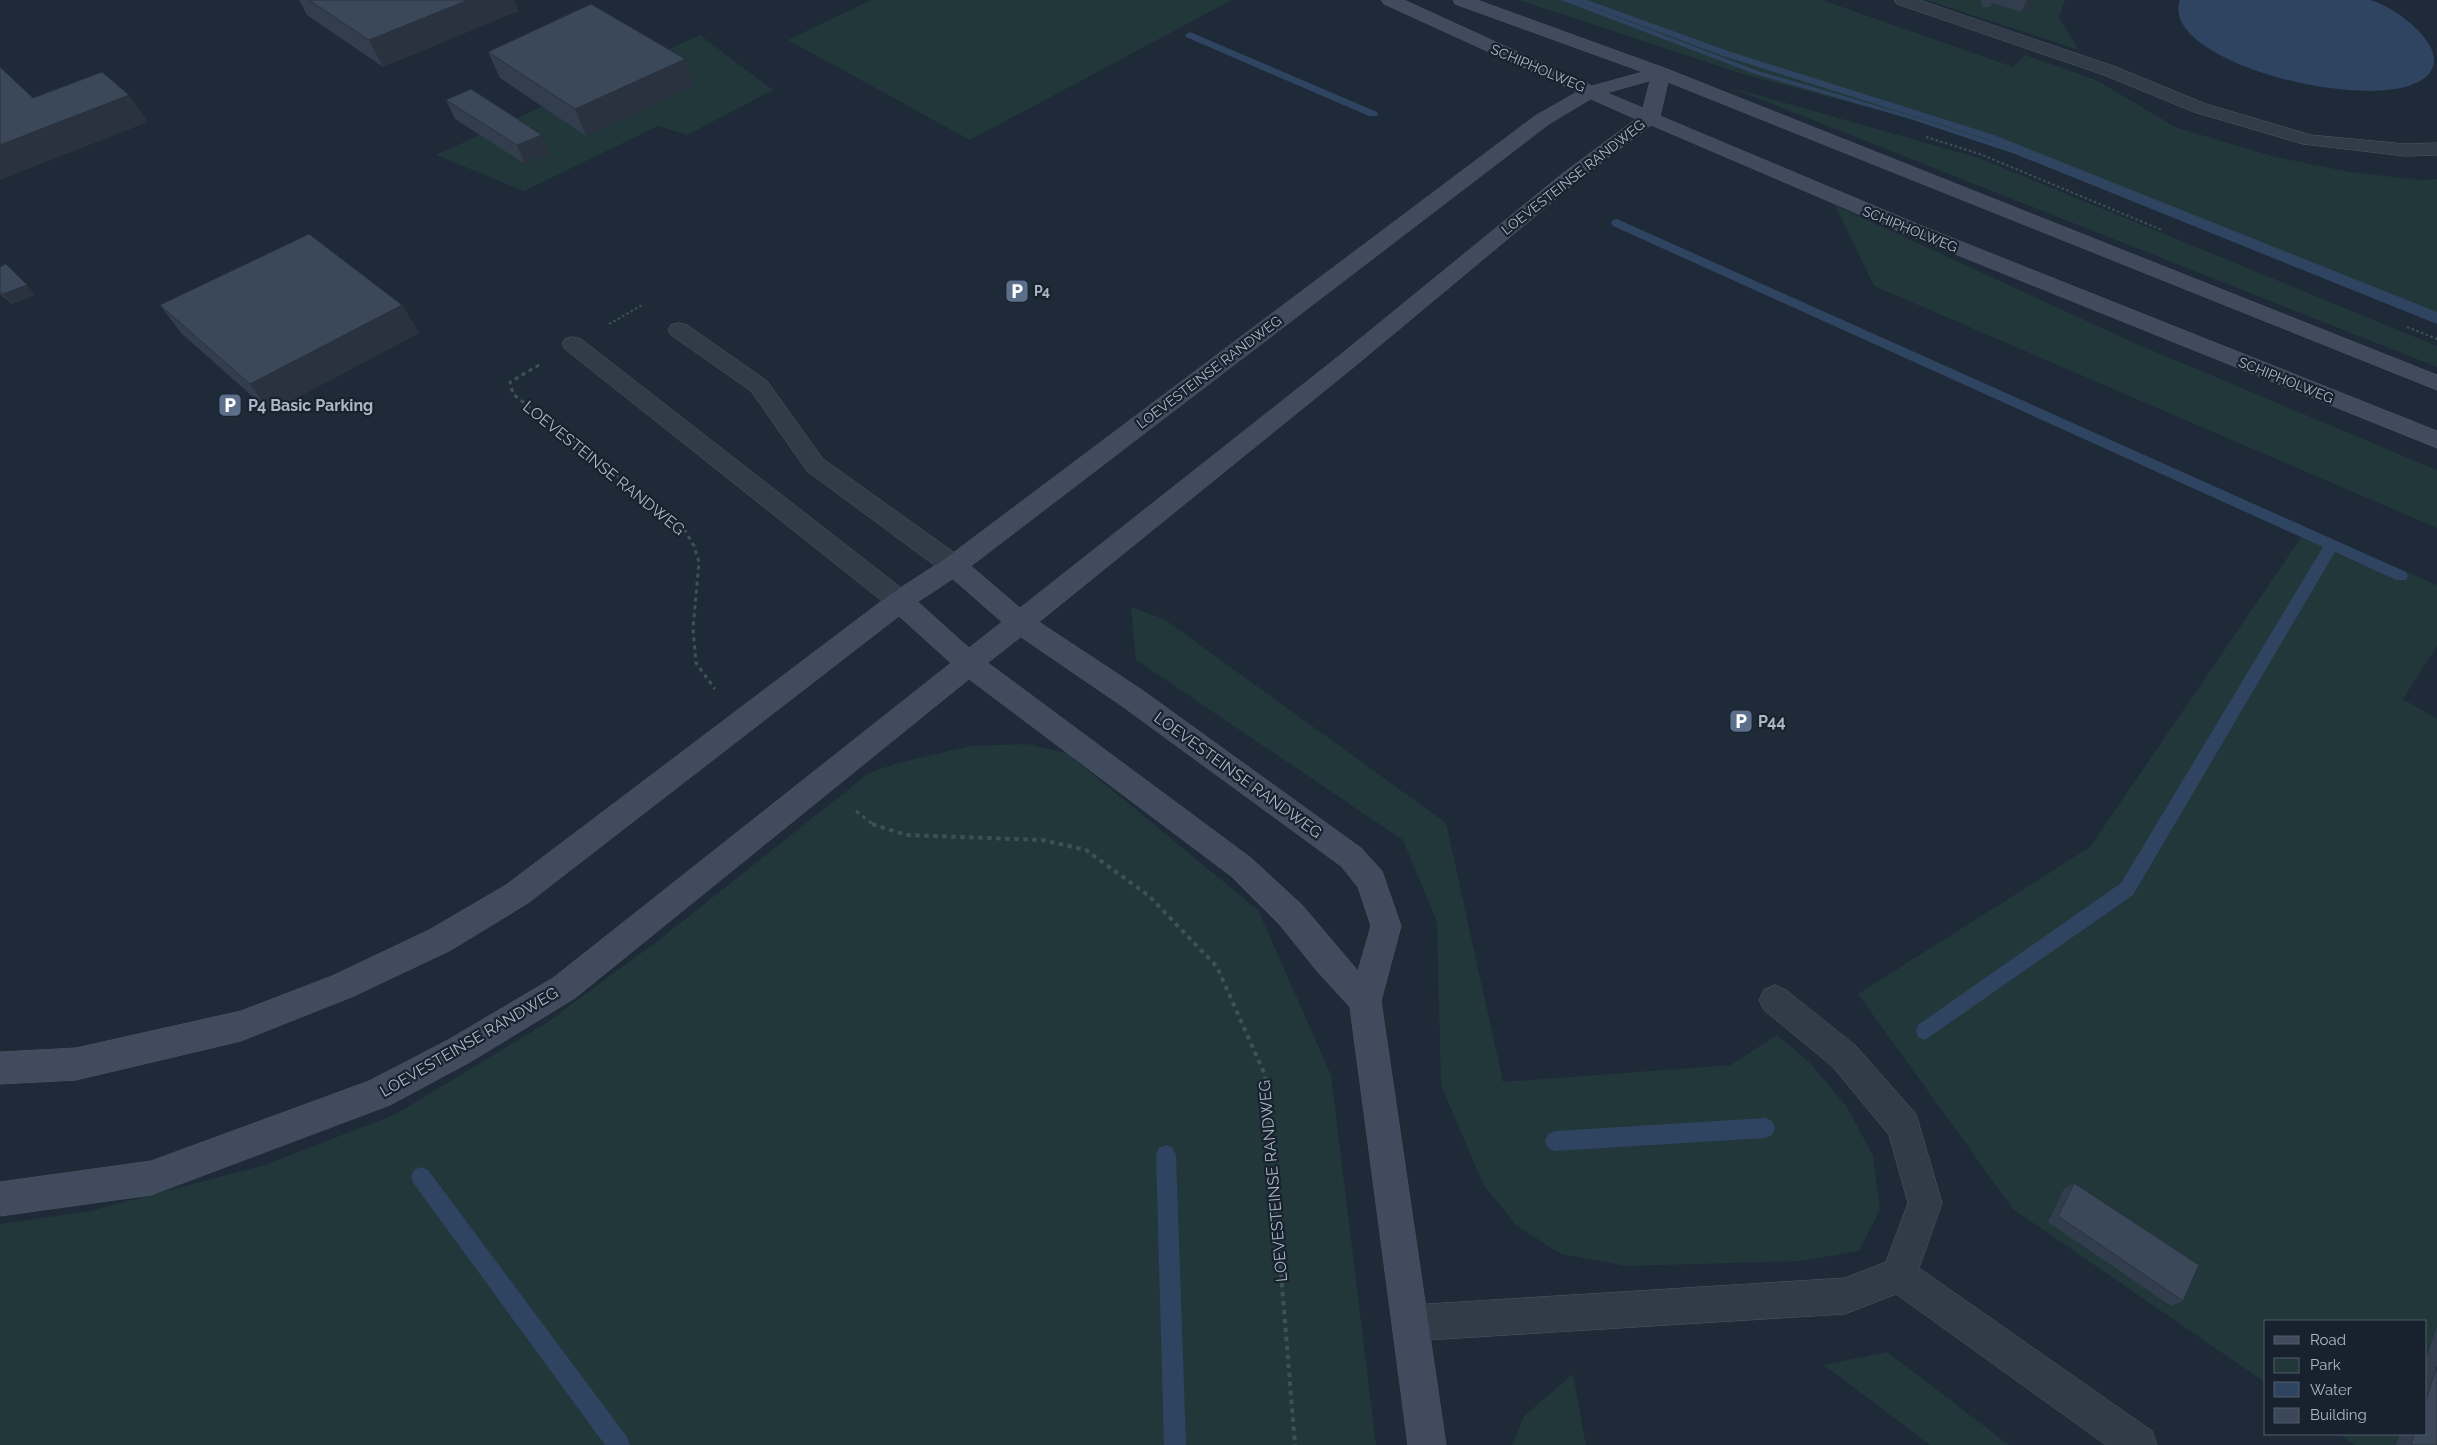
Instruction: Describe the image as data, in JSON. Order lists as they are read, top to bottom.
{
  "streets": {
    "street": ["SCHIPHOLWEG", "LOEVESTEINSE RANDWEG"]
  },
  "crossings": [
    ["SCHIPHOLWEG", "LOEVESTEINSE RANDWEG"]
  ],
  "places": {
    "parking": ["P4", "P4 Basic Parking", "P44"]
  },
  "legend": [
    "Road",
    "Park",
    "Water",
    "Building"
  ]
}
